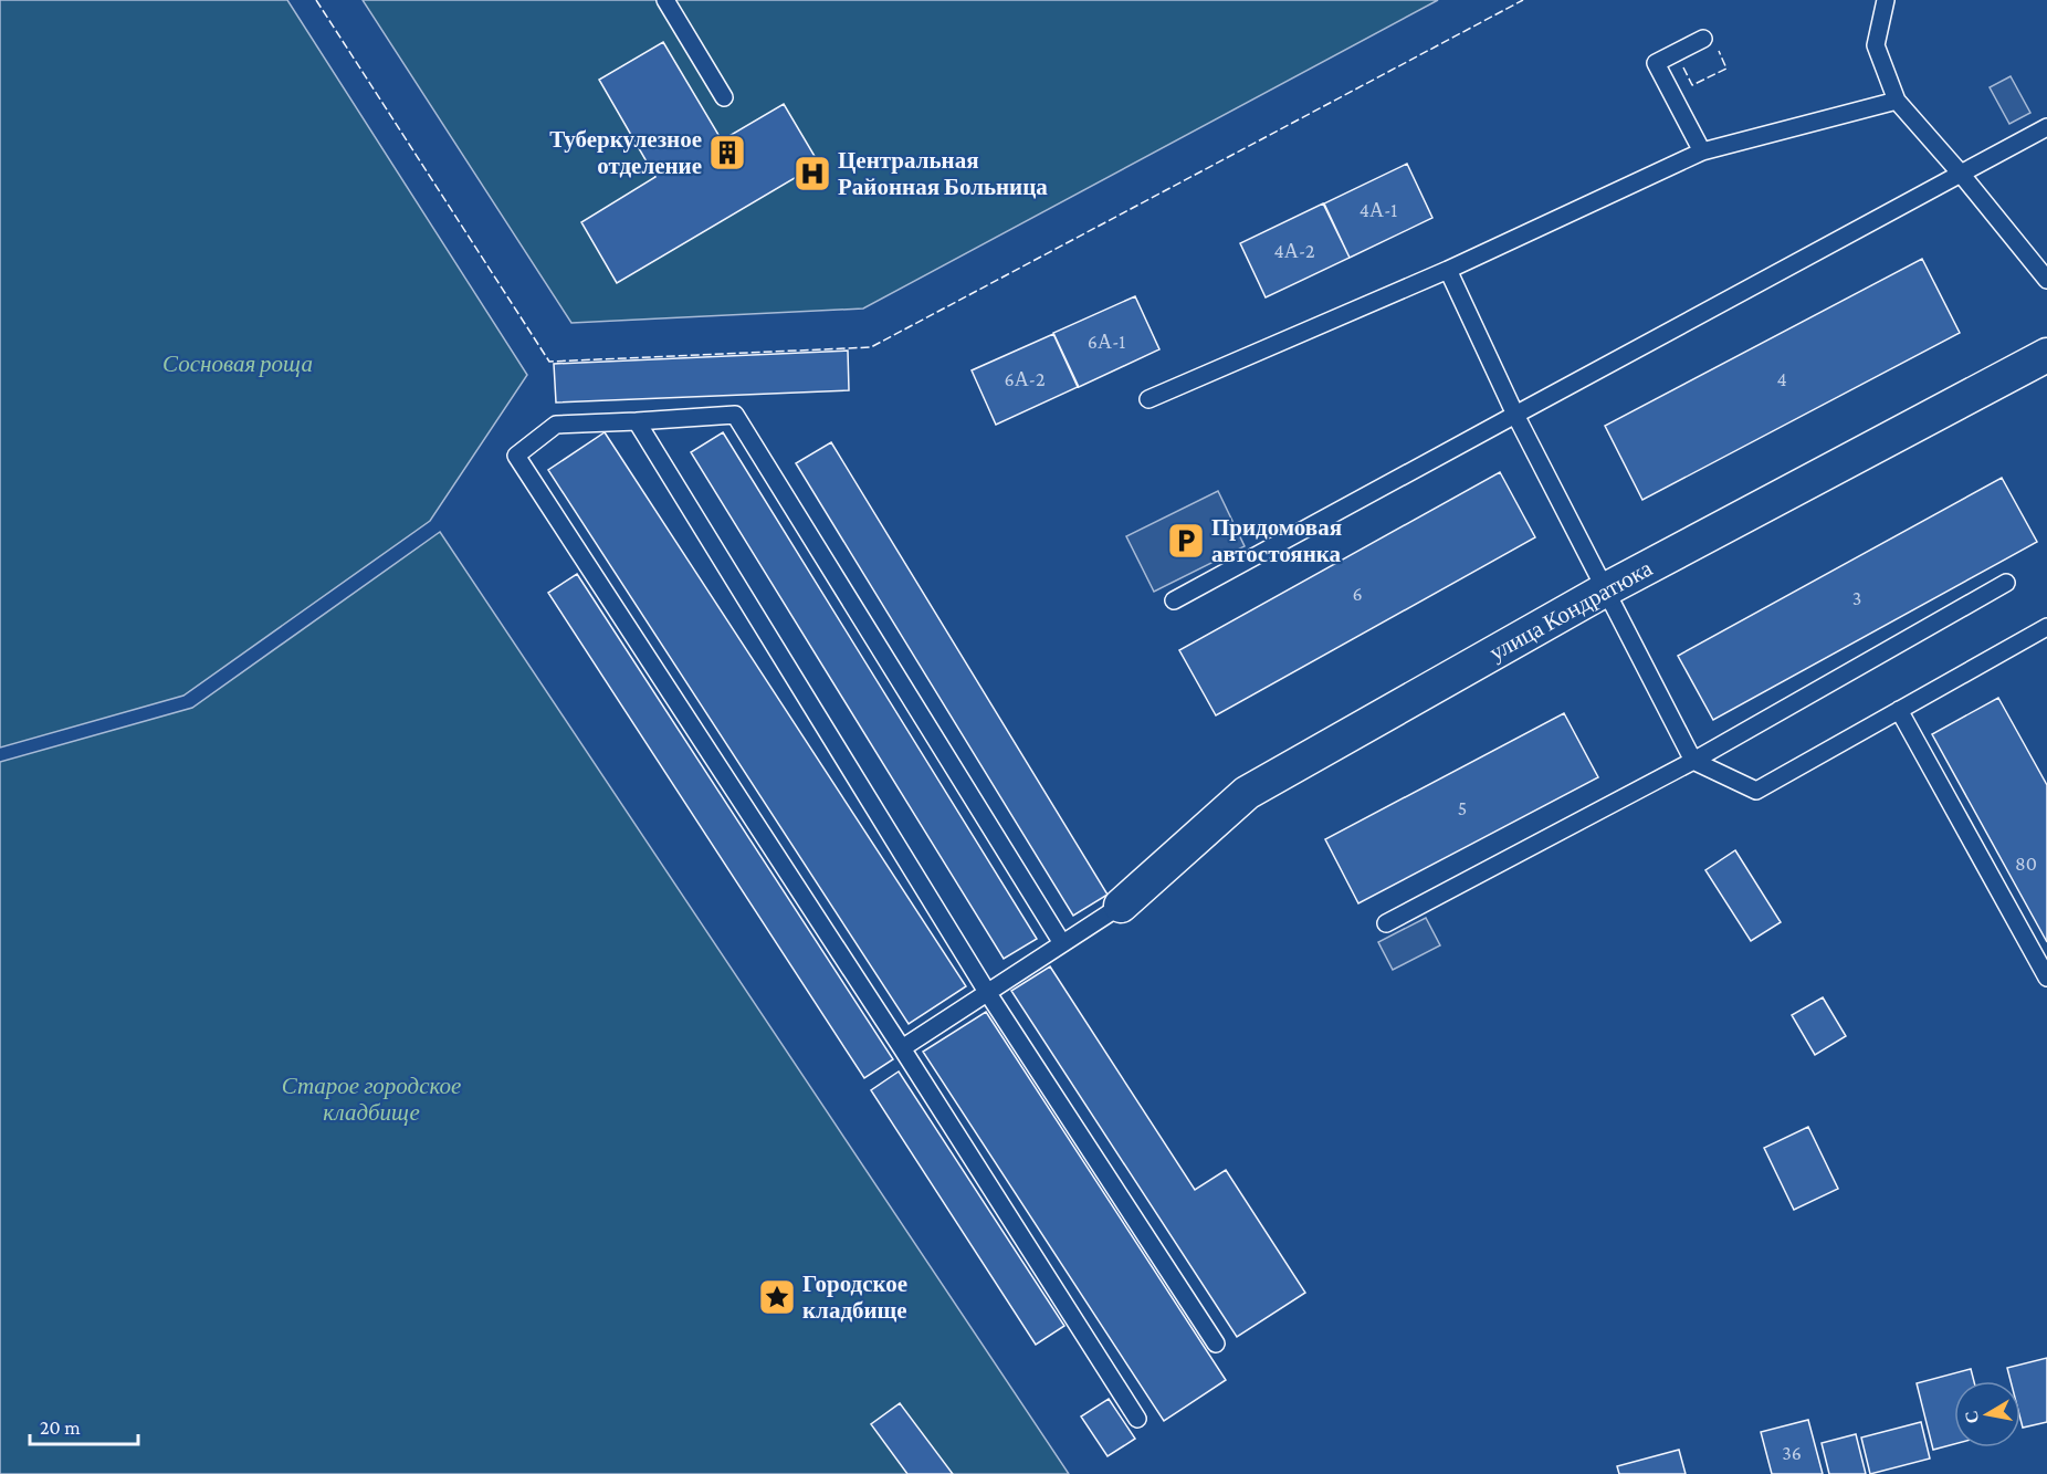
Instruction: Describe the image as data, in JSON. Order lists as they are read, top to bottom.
{
  "streets": {
    "street": ["улица Кондратюка"]
  },
  "parks": ["Сосновая роща", "Старое городское кладбище"],
  "places": {
    "building": ["Туберкулезное отделение"],
    "hospital": ["Центральная Районная Больница"],
    "parking": ["Придомовая автостоянка"],
    "place": ["Городское кладбище"]
  },
  "house_numbers": [
    "4А-1",
    "4А-2",
    "6А-1",
    "6А-2",
    "4",
    "6",
    "3",
    "5",
    "80",
    "36"
  ],
  "scale_bar": "20 m",
  "north": "left"
}
